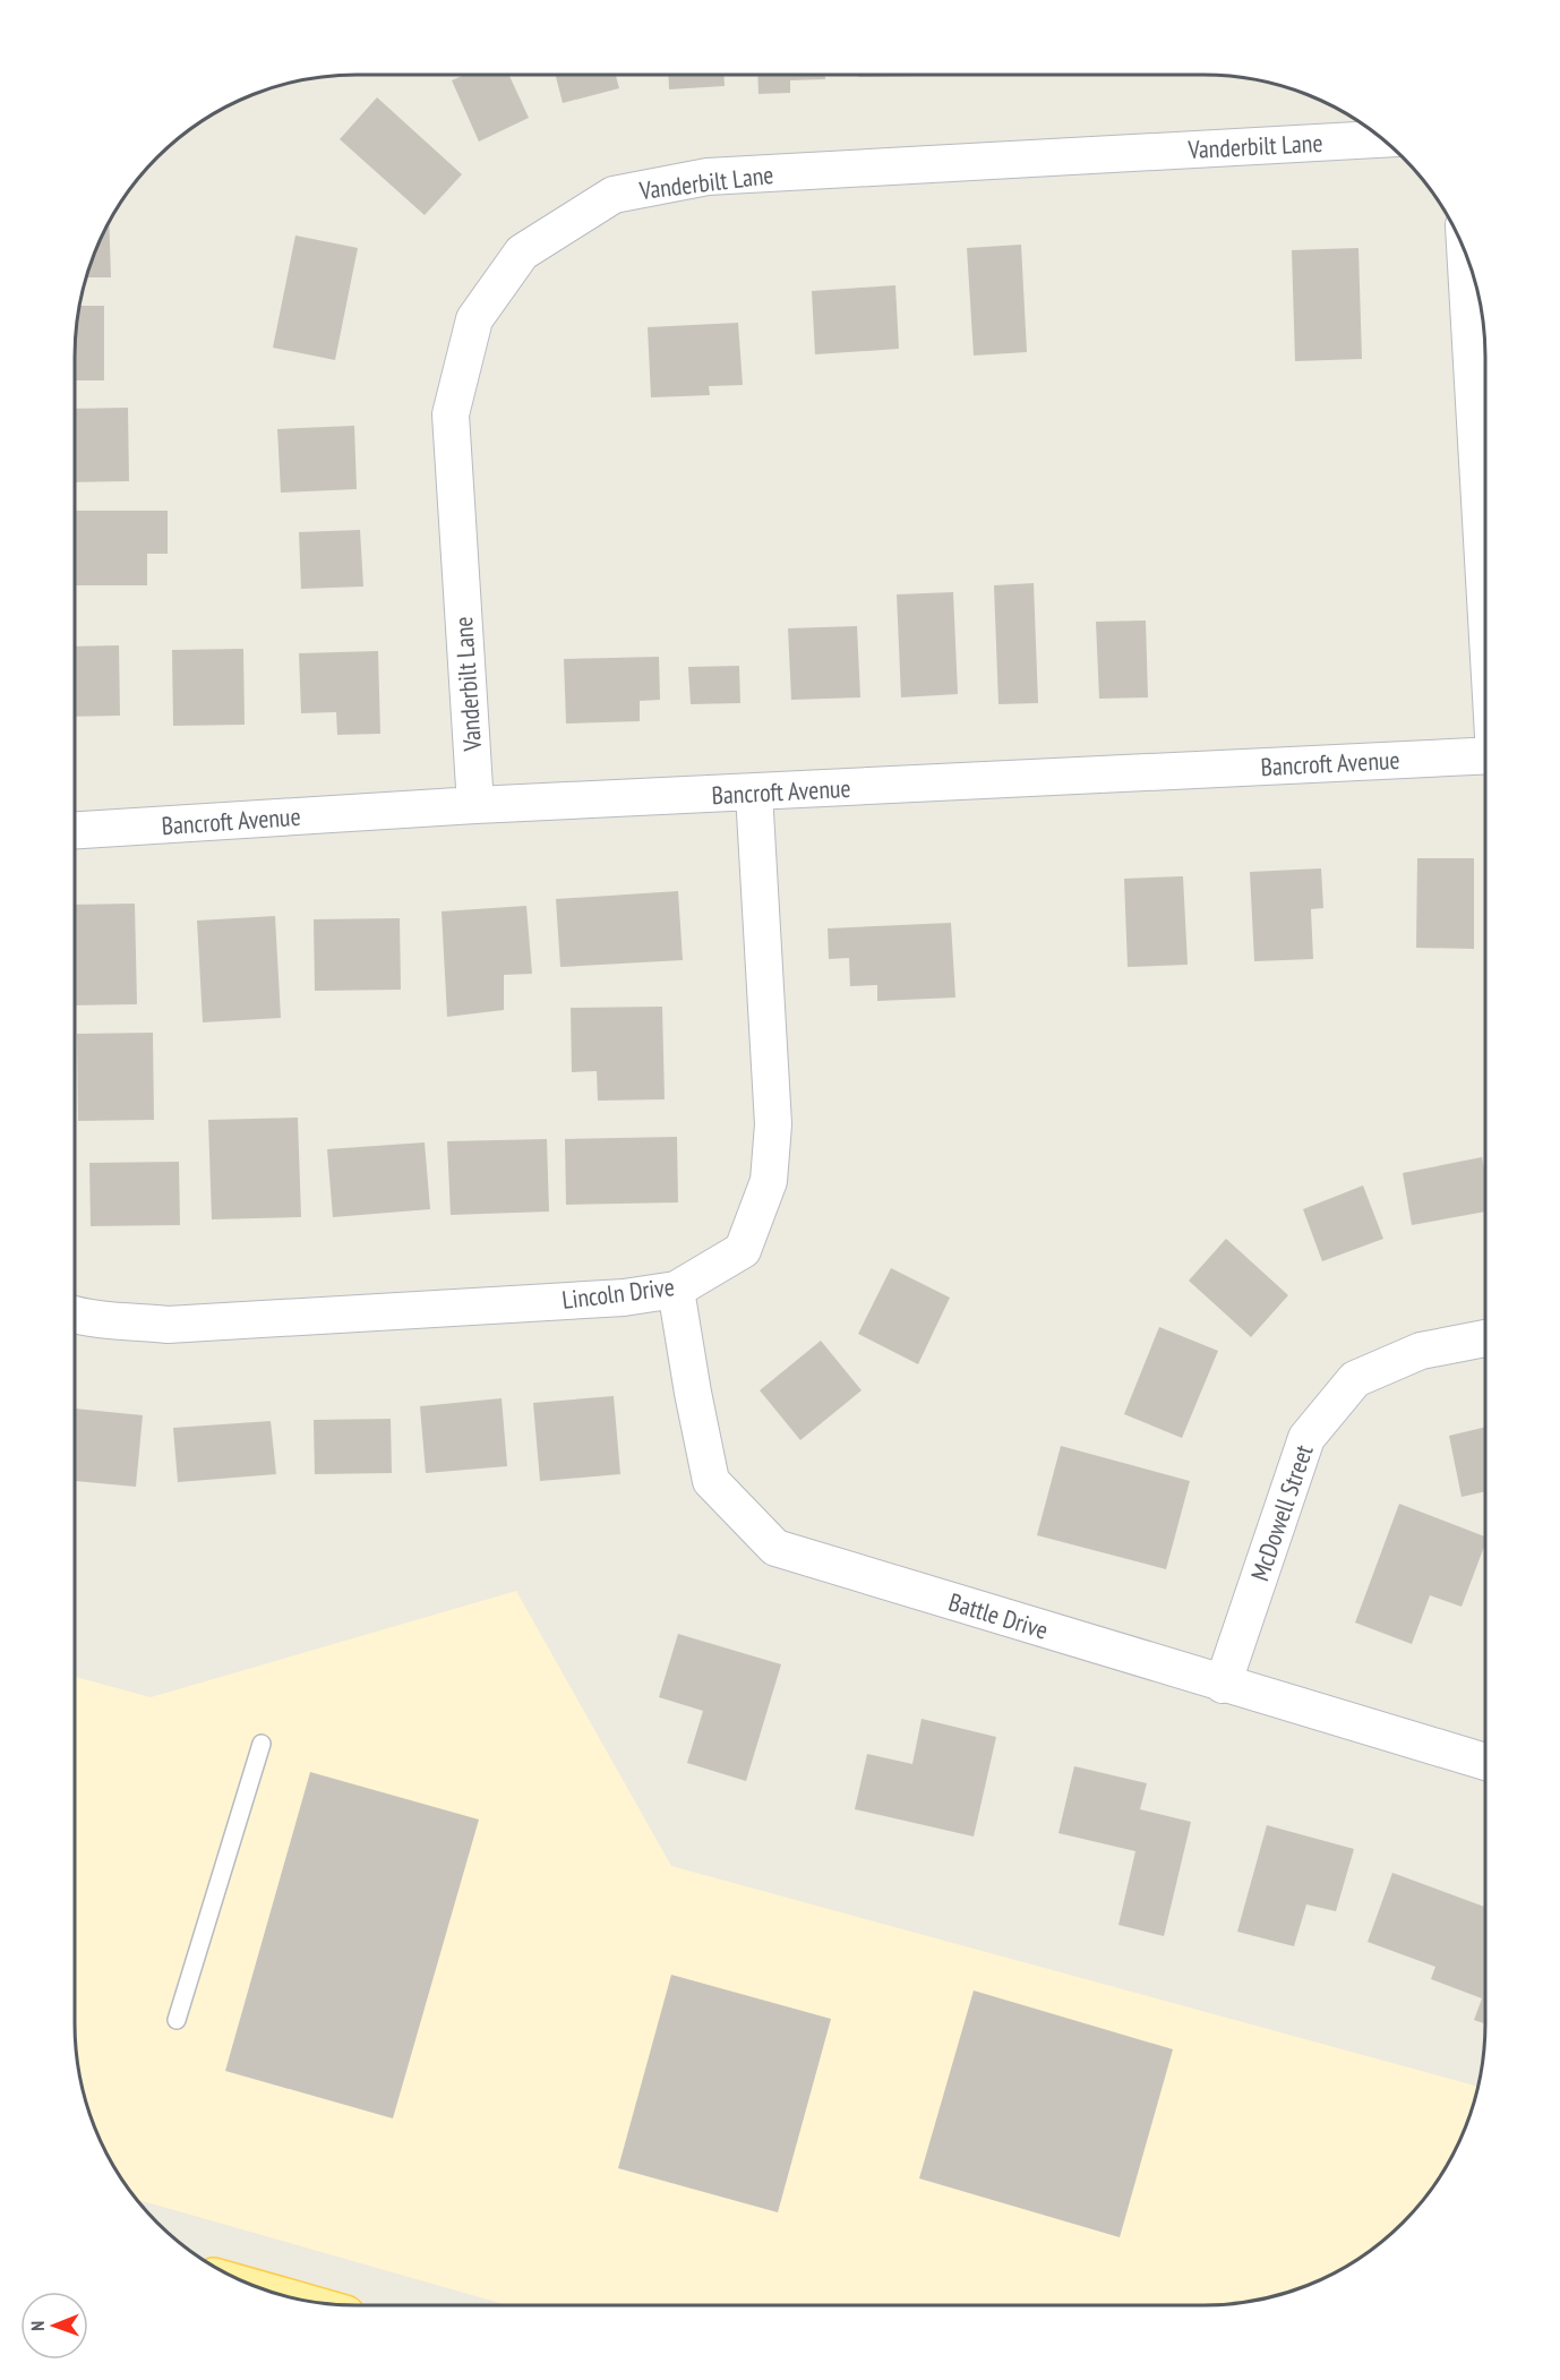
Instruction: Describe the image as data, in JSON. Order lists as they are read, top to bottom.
{
  "streets": {
    "street": [
      "Vanderbilt Lane",
      "Bancroft Avenue",
      "Lincoln Drive",
      "McDowell Street",
      "Battle Drive"
    ]
  },
  "crossings": [
    ["Vanderbilt Lane", "Bancroft Avenue"],
    ["Bancroft Avenue", "Lincoln Drive"],
    ["Lincoln Drive", "Battle Drive"],
    ["McDowell Street", "Battle Drive"]
  ],
  "north": "left"
}
